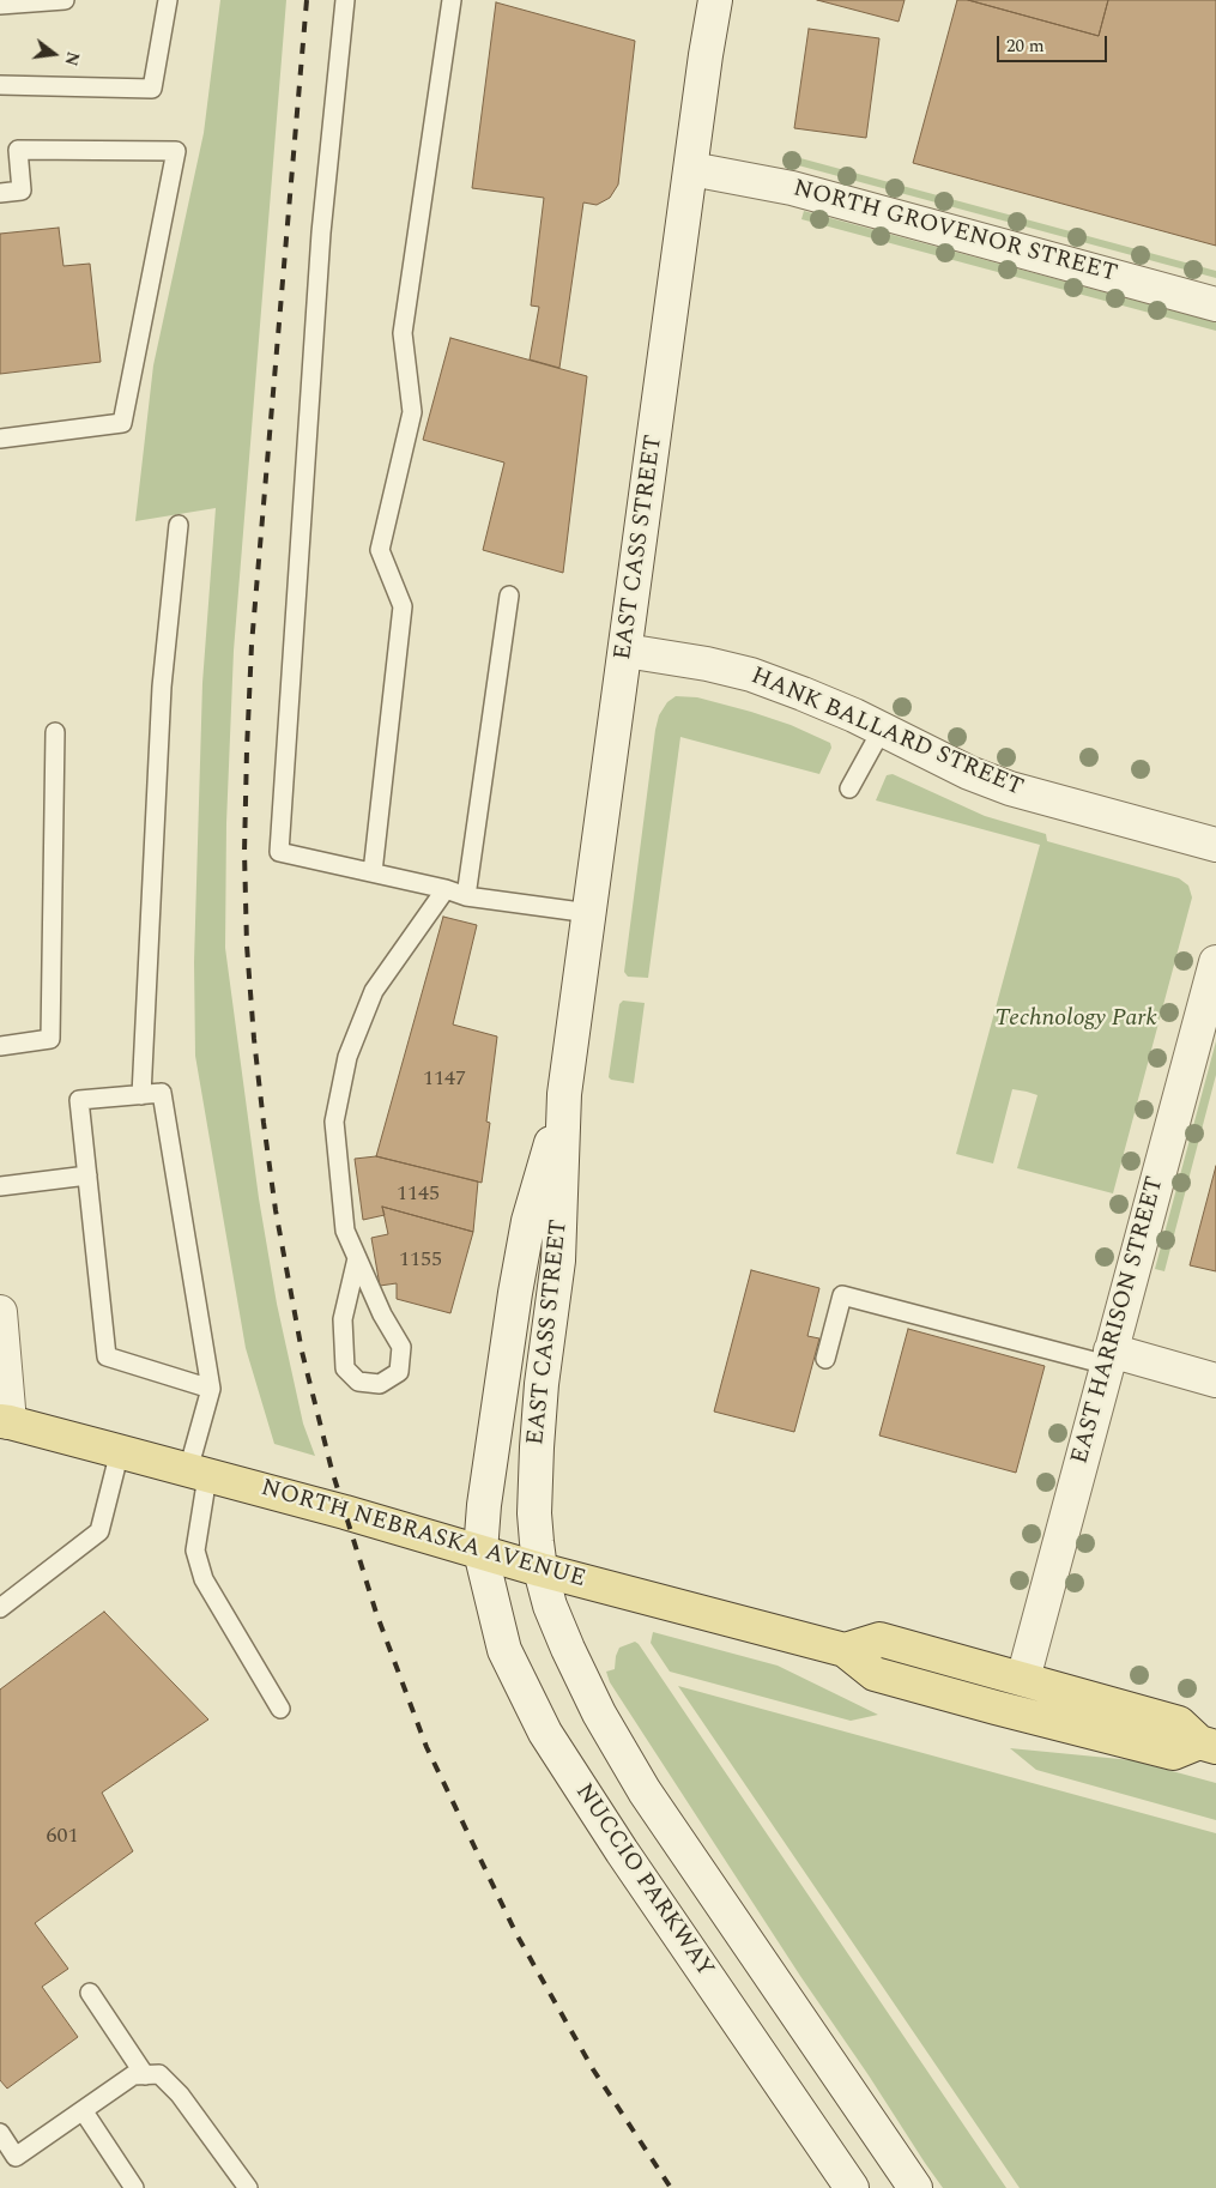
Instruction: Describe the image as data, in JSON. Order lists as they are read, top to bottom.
{
  "streets": {
    "main road": [
      "NORTH GROVENOR STREET",
      "EAST CASS STREET",
      "HANK BALLARD STREET",
      "EAST HARRISON STREET",
      "NORTH NEBRASKA AVENUE",
      "NUCCIO PARKWAY"
    ]
  },
  "crossings": [
    ["NORTH GROVENOR STREET", "EAST CASS STREET"],
    ["EAST CASS STREET", "HANK BALLARD STREET"],
    ["EAST CASS STREET", "NORTH NEBRASKA AVENUE"],
    ["EAST CASS STREET", "NUCCIO PARKWAY"],
    ["EAST HARRISON STREET", "NORTH NEBRASKA AVENUE"],
    ["NORTH NEBRASKA AVENUE", "NUCCIO PARKWAY"]
  ],
  "parks": ["Technology Park"],
  "house_numbers": [
    "1147",
    "1145",
    "1155",
    "601"
  ],
  "scale_bar": "20 m",
  "north": "right"
}
